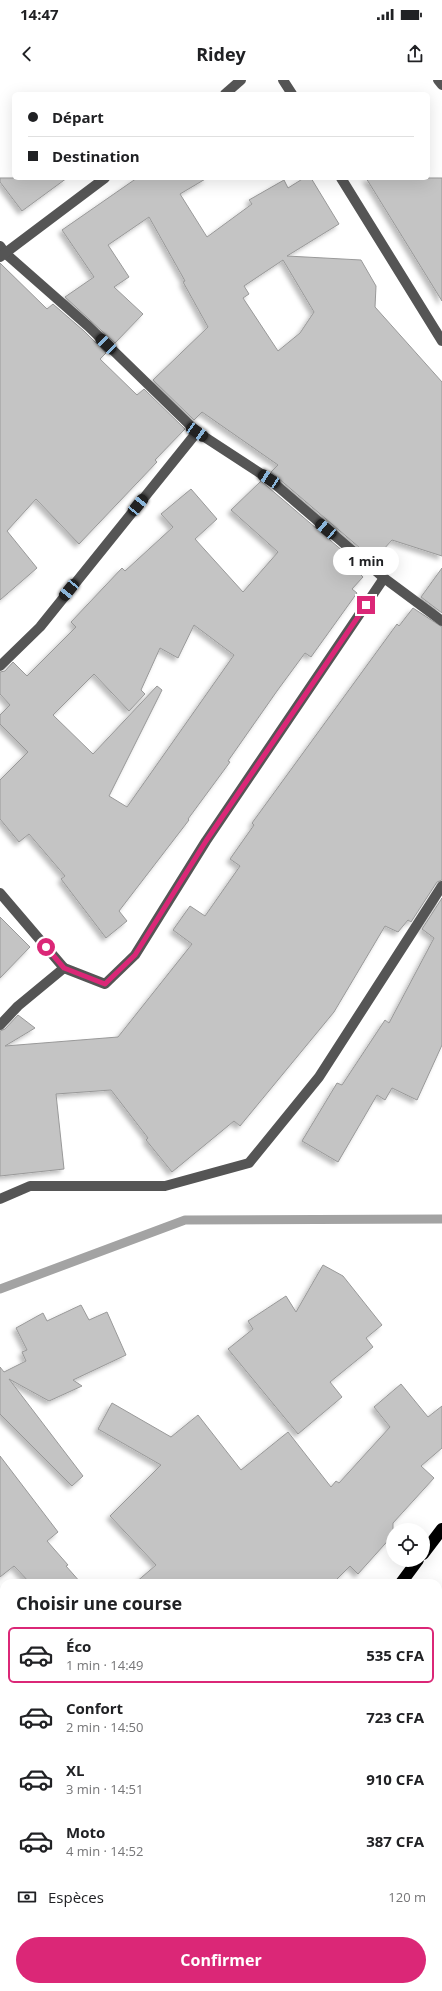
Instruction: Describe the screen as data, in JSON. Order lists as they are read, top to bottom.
{
  "page": {
    "status": "14:47",
    "header": "Ridey",
    "banner": ["Départ", "Destination"],
    "bubble": "1 min",
    "heading": "Choisir une course",
    "list": [
      {
        "name": "Éco",
        "note": "1 min · 14:49",
        "value": "535 CFA"
      },
      {
        "name": "Confort",
        "note": "2 min · 14:50",
        "value": "723 CFA"
      },
      {
        "name": "XL",
        "note": "3 min · 14:51",
        "value": "910 CFA"
      },
      {
        "name": "Moto",
        "note": "4 min · 14:52",
        "value": "387 CFA"
      }
    ],
    "pay": ["Espèces", "120 m"],
    "buttons": "Confirmer"
  }
}
